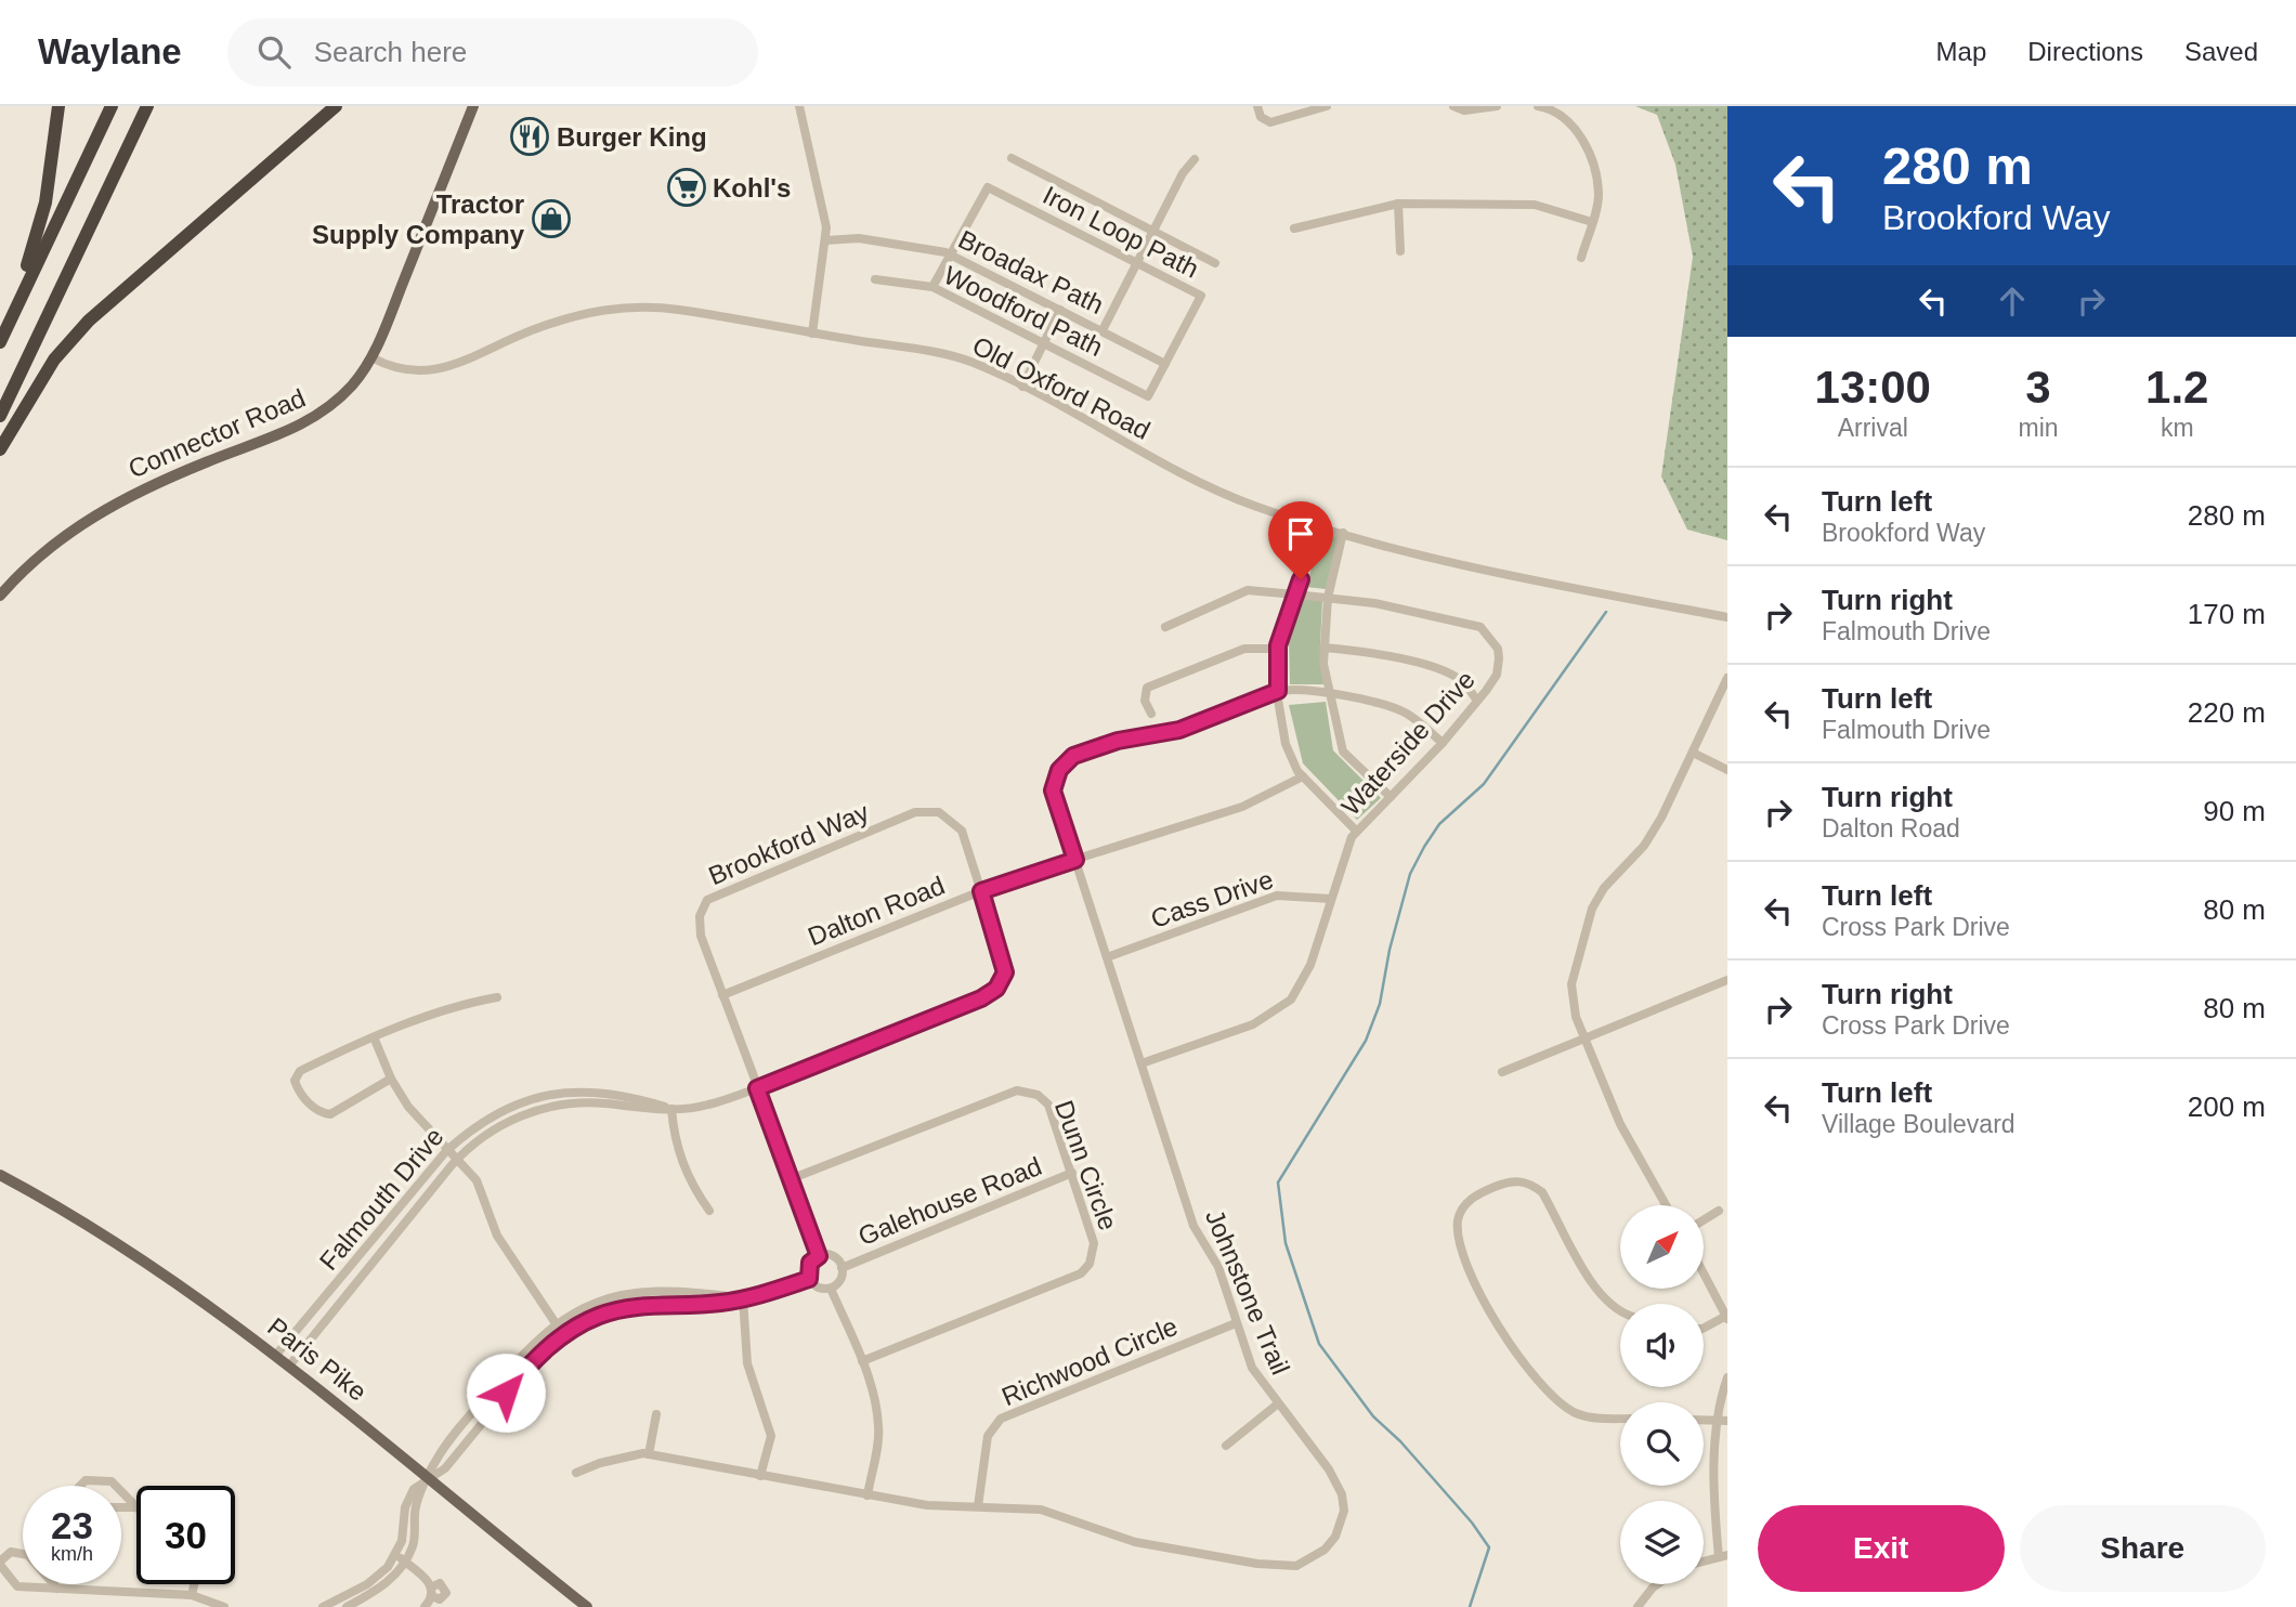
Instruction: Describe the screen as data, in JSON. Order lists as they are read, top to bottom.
{
  "streets": {
    "main road": ["Connector Road", "Paris Pike"],
    "street": [
      "Iron Loop Path",
      "Broadax Path",
      "Woodford Path",
      "Old Oxford Road",
      "Waterside Drive",
      "Brookford Way",
      "Cass Drive",
      "Dalton Road",
      "Dunn Circle",
      "Falmouth Drive",
      "Galehouse Road",
      "Johnstone Trail",
      "Richwood Circle"
    ]
  },
  "crossings": [
    ["Iron Loop Path", "Broadax Path"],
    ["Iron Loop Path", "Woodford Path"],
    ["Old Oxford Road", "Connector Road"],
    ["Waterside Drive", "Cass Drive"],
    ["Waterside Drive", "Johnstone Trail"],
    ["Brookford Way", "Dalton Road"],
    ["Brookford Way", "Dunn Circle"],
    ["Brookford Way", "Falmouth Drive"],
    ["Brookford Way", "Galehouse Road"],
    ["Cass Drive", "Johnstone Trail"],
    ["Dalton Road", "Falmouth Drive"],
    ["Dalton Road", "Johnstone Trail"],
    ["Dunn Circle", "Galehouse Road"],
    ["Falmouth Drive", "Paris Pike"],
    ["Johnstone Trail", "Richwood Circle"]
  ],
  "places": {
    "restaurant": ["Burger King"],
    "supermarket": ["Kohl's"],
    "shop": ["Tractor Supply Company"]
  },
  "north": "top right",
  "page": {
    "header": "Waylane",
    "search": "Search here",
    "nav": ["Map", "Directions", "Saved"],
    "turn": ["280 m", "Brookford Way"],
    "eta": [
      "13:00",
      "Arrival",
      "3",
      "min",
      "1.2",
      "km"
    ],
    "list": [
      {
        "name": "Turn left",
        "note": "Brookford Way",
        "value": "280 m"
      },
      {
        "name": "Turn right",
        "note": "Falmouth Drive",
        "value": "170 m"
      },
      {
        "name": "Turn left",
        "note": "Falmouth Drive",
        "value": "220 m"
      },
      {
        "name": "Turn right",
        "note": "Dalton Road",
        "value": "90 m"
      },
      {
        "name": "Turn left",
        "note": "Cross Park Drive",
        "value": "80 m"
      },
      {
        "name": "Turn right",
        "note": "Cross Park Drive",
        "value": "80 m"
      },
      {
        "name": "Turn left",
        "note": "Village Boulevard",
        "value": "200 m"
      }
    ],
    "speed": "23 km/h",
    "limit": "30",
    "buttons": ["Exit", "Share"]
  }
}
